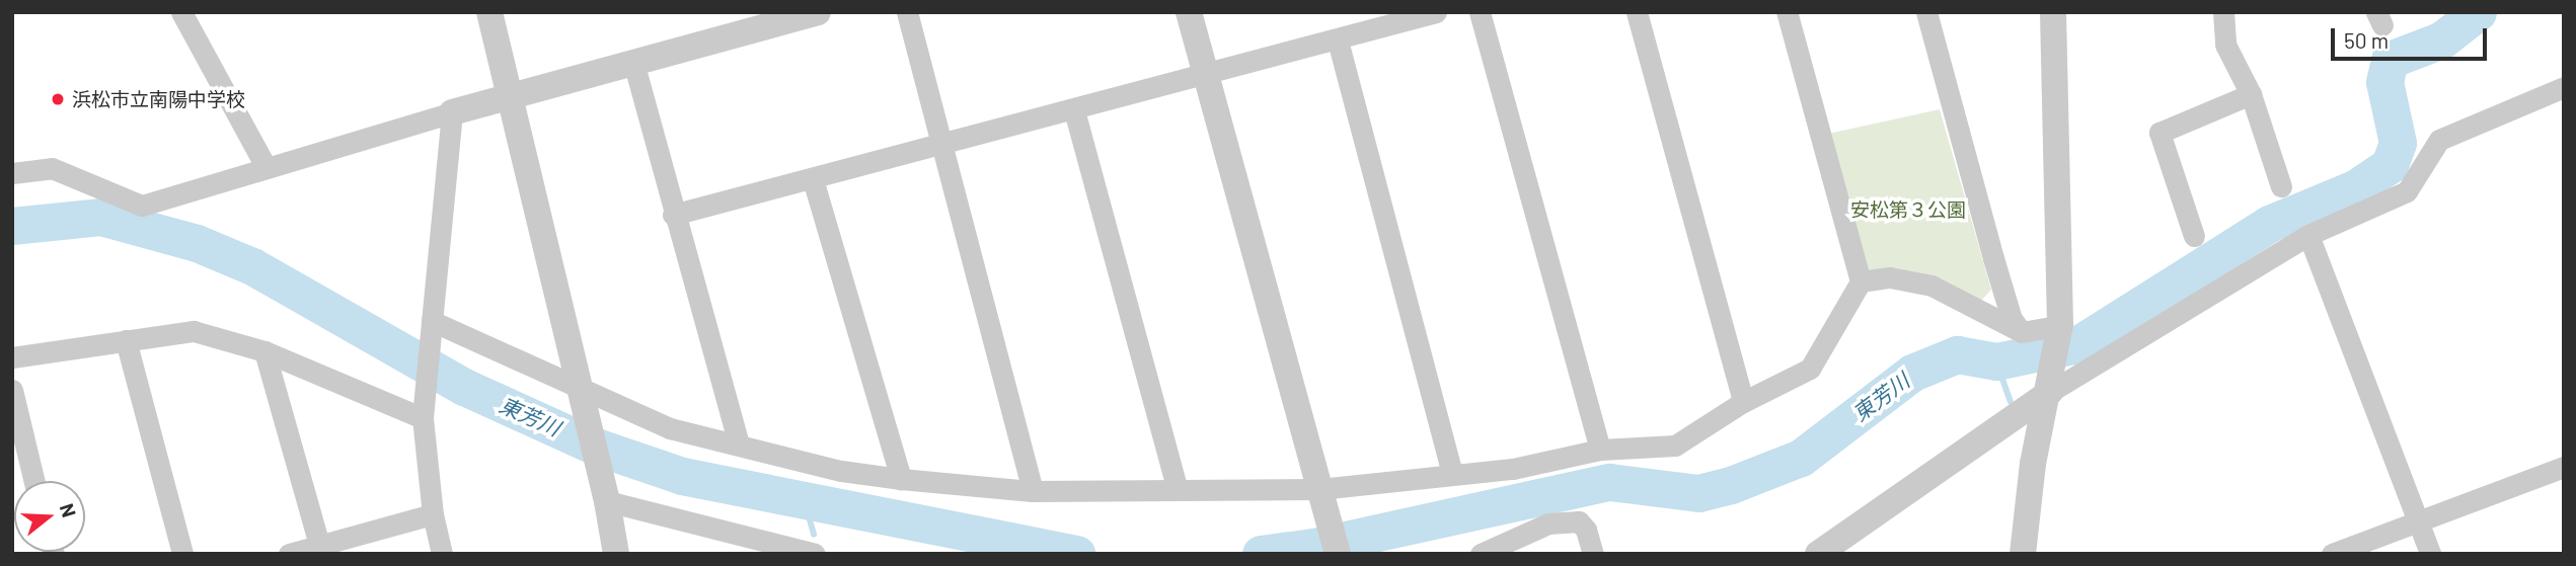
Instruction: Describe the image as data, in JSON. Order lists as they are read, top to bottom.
{
  "water": ["東芳川"],
  "parks": ["安松第３公園"],
  "places": ["浜松市立南陽中学校"],
  "scale_bar": "50 m",
  "north": "right"
}
